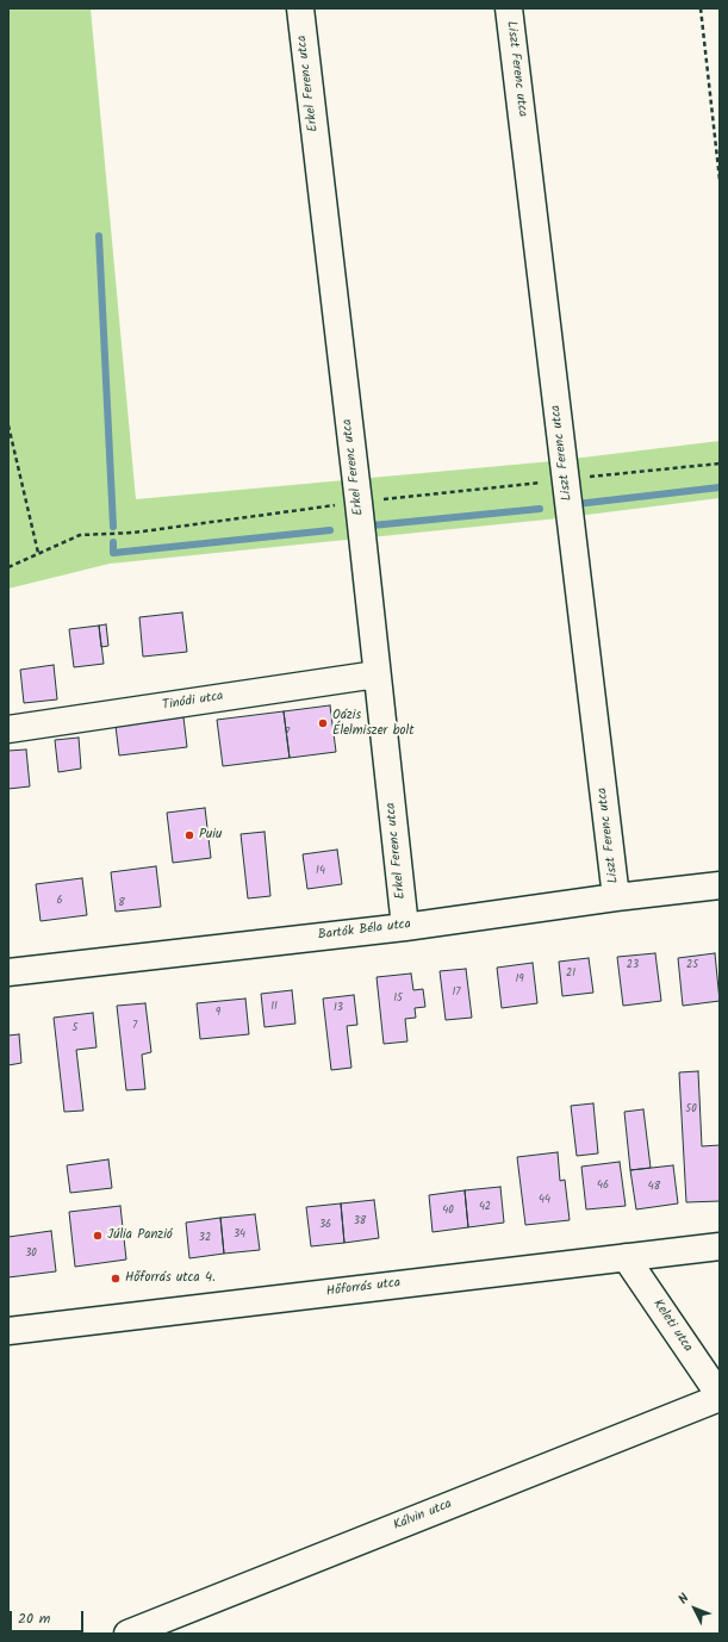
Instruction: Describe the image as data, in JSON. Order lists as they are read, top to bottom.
{
  "streets": {
    "street": [
      "Liszt Ferenc utca",
      "Erkel Ferenc utca",
      "Tinódi utca",
      "Bartók Béla utca",
      "Hőforrás utca",
      "Keleti utca",
      "Kálvin utca"
    ]
  },
  "crossings": [
    ["Liszt Ferenc utca", "Bartók Béla utca"],
    ["Erkel Ferenc utca", "Tinódi utca"],
    ["Erkel Ferenc utca", "Bartók Béla utca"],
    ["Hőforrás utca", "Keleti utca"],
    ["Keleti utca", "Kálvin utca"]
  ],
  "places": [
    "Oázis Élelmiszer bolt",
    "Puiu",
    "Júlia Panzió",
    "Hőforrás utca 4."
  ],
  "house_numbers": [
    "7",
    "14",
    "6",
    "8",
    "23",
    "25",
    "21",
    "19",
    "17",
    "15",
    "11",
    "13",
    "9",
    "7",
    "5",
    "50",
    "46",
    "48",
    "44",
    "42",
    "40",
    "38",
    "36",
    "34",
    "32",
    "30"
  ],
  "scale_bar": "20 m",
  "north": "top left"
}
